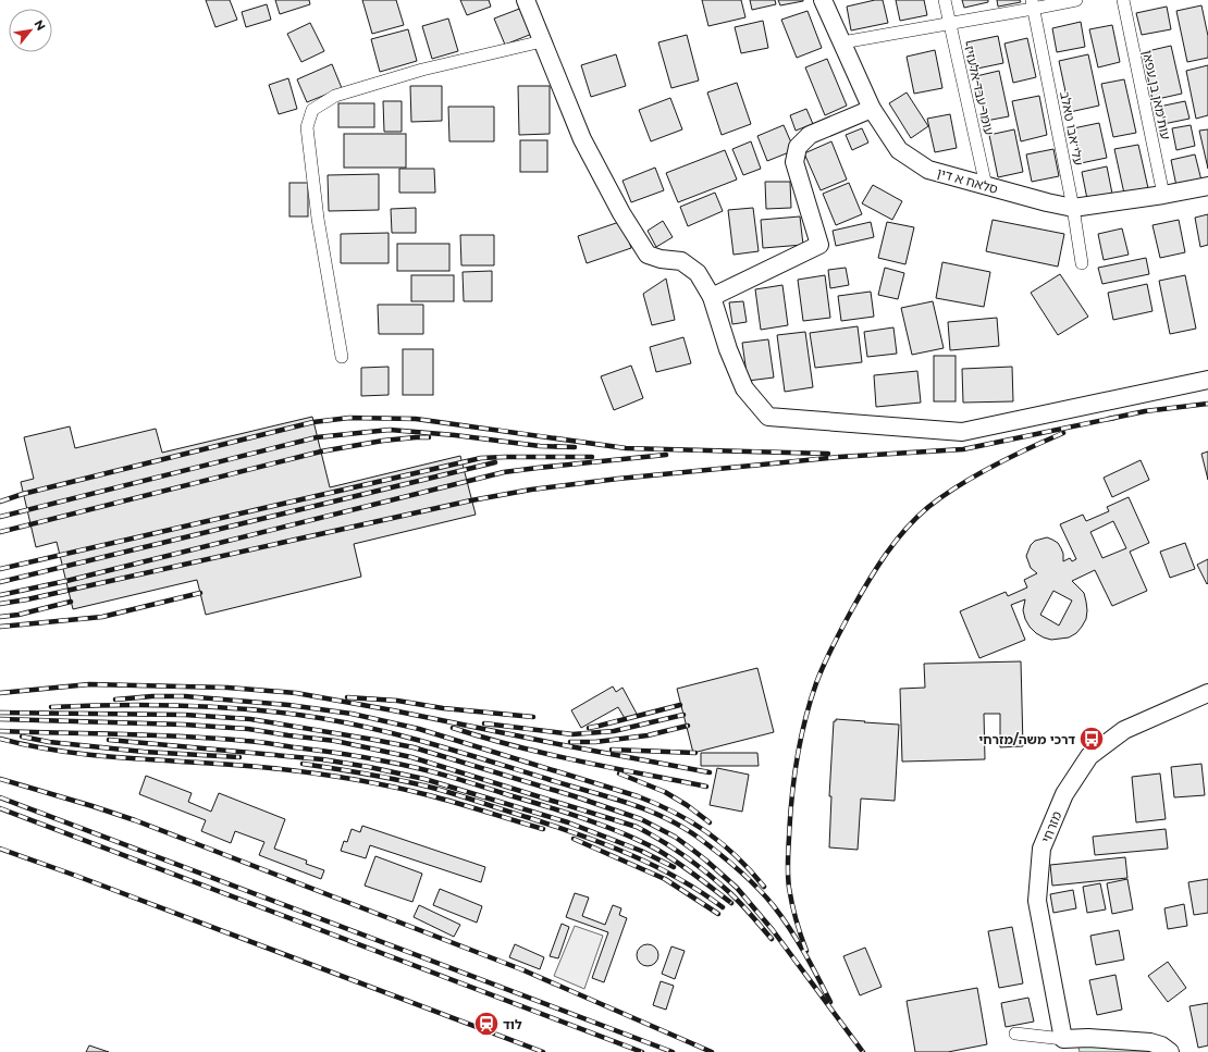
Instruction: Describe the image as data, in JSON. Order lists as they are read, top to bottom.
{
  "streets": {
    "street": [
      "עומר עבד אלעזיז",
      "עות'מאן בן עפאן",
      "עלי אבו טאלב",
      "סלאח א דין",
      "מזרחי"
    ]
  },
  "crossings": [
    ["עומר עבד אלעזיז", "סלאח א דין"],
    ["עות'מאן בן עפאן", "סלאח א דין"],
    ["עלי אבו טאלב", "סלאח א דין"]
  ],
  "places": {
    "bus stop": ["דרכי משה/מזרחי"],
    "station": ["לוד"]
  },
  "north": "top right"
}
